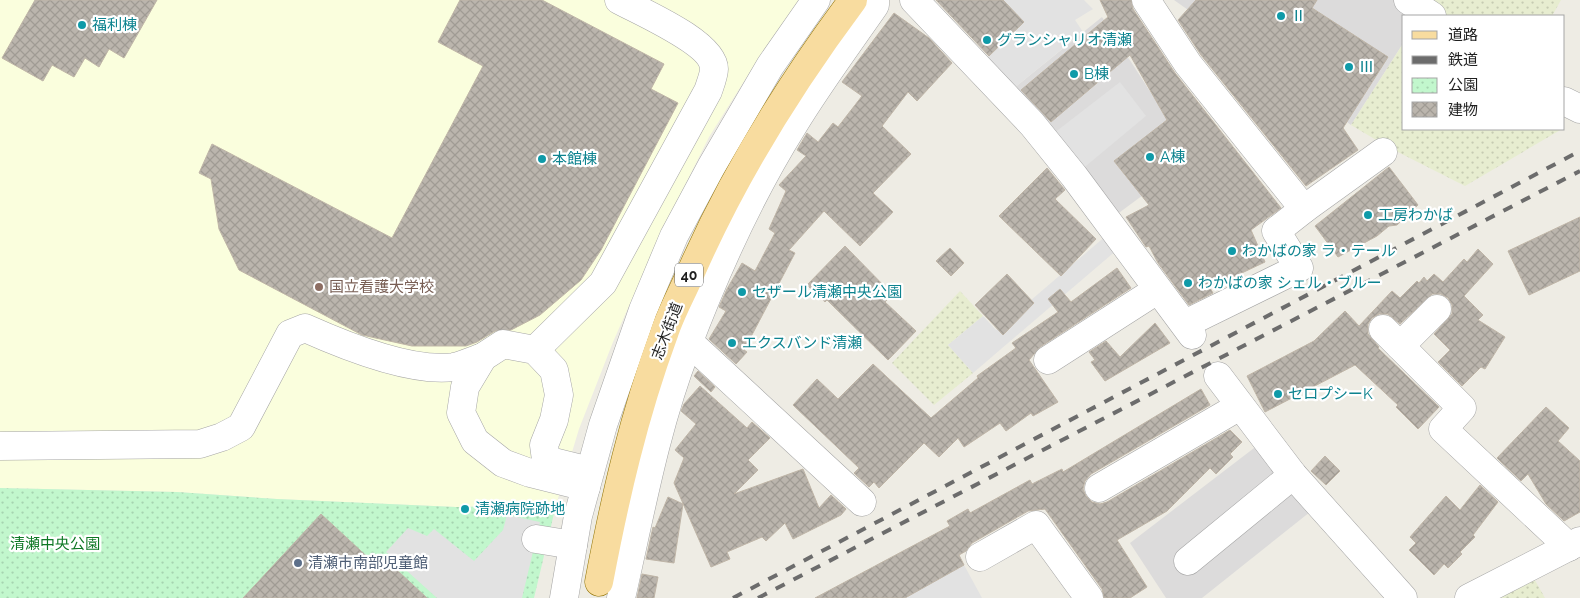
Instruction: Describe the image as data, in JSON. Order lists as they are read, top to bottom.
{
  "streets": {
    "main road": ["40", "志木街道"]
  },
  "parks": ["清瀬中央公園"],
  "places": [
    "Ⅱ",
    "福利棟",
    "グランシャリオ清瀬",
    "Ⅲ",
    "B棟",
    "A棟",
    "本館棟",
    "工房わかば",
    "わかばの家 ラ・テール",
    "わかばの家 シェル・ブルー",
    "国立看護大学校",
    "セザール清瀬中央公園",
    "エクスバンド清瀬",
    "セロプシーK",
    "清瀬病院跡地",
    "清瀬市南部児童館"
  ],
  "legend": [
    "道路",
    "鉄道",
    "公園",
    "建物"
  ]
}
